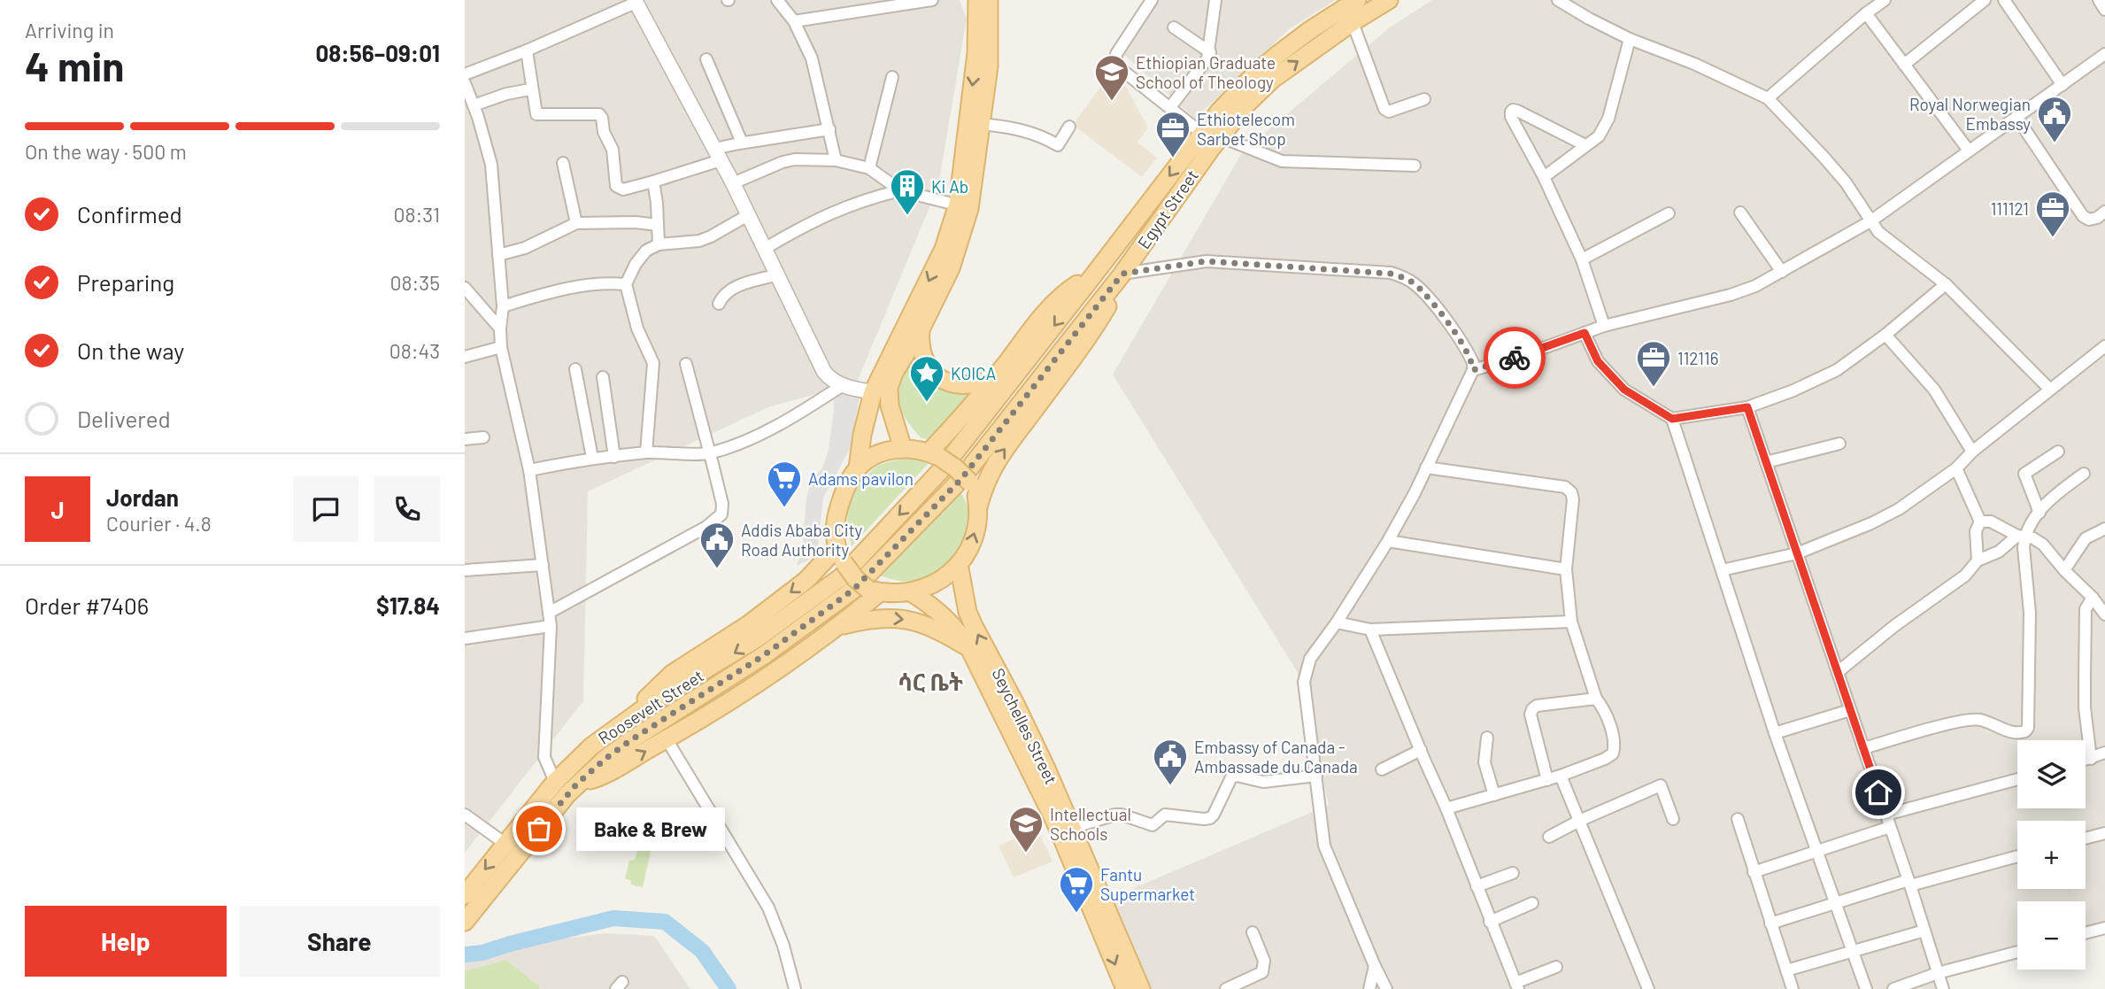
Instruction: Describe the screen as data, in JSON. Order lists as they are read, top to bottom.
{
  "streets": {
    "main road": ["Egypt Street", "Roosevelt Street", "Seychelles Street"]
  },
  "crossings": [
    ["Egypt Street", "Roosevelt Street"]
  ],
  "districts": ["ሳር ቤት"],
  "places": {
    "school or university": ["Ethiopian Graduate School of Theology", "Intellectual Schools"],
    "public building": ["Royal Norwegian Embassy", "Addis Ababa City Road Authority", "Embassy of Canada - Ambassade du Canada"],
    "office": ["Ethiotelecom Sarbet Shop", "111121", "112116"],
    "building": ["Ki Ab"],
    "place": ["KOICA"],
    "supermarket": ["Adams pavilon", "Fantu Supermarket"],
    "other": ["Bake & Brew"]
  },
  "page": {
    "heading": ["4 min", "Arriving in", "08:56–09:01"],
    "panel": [
      "Jordan",
      "Courier · 4.8",
      "Order #7406",
      "$17.84"
    ],
    "bar": "On the way · 500 m",
    "list": [
      ["Confirmed", "08:31"],
      ["Preparing", "08:35"],
      ["On the way", "08:43"],
      "Delivered"
    ],
    "round": "J",
    "map_buttons": ["+", "−"],
    "bubble": "Bake & Brew",
    "buttons": ["Help", "Share"]
  }
}
